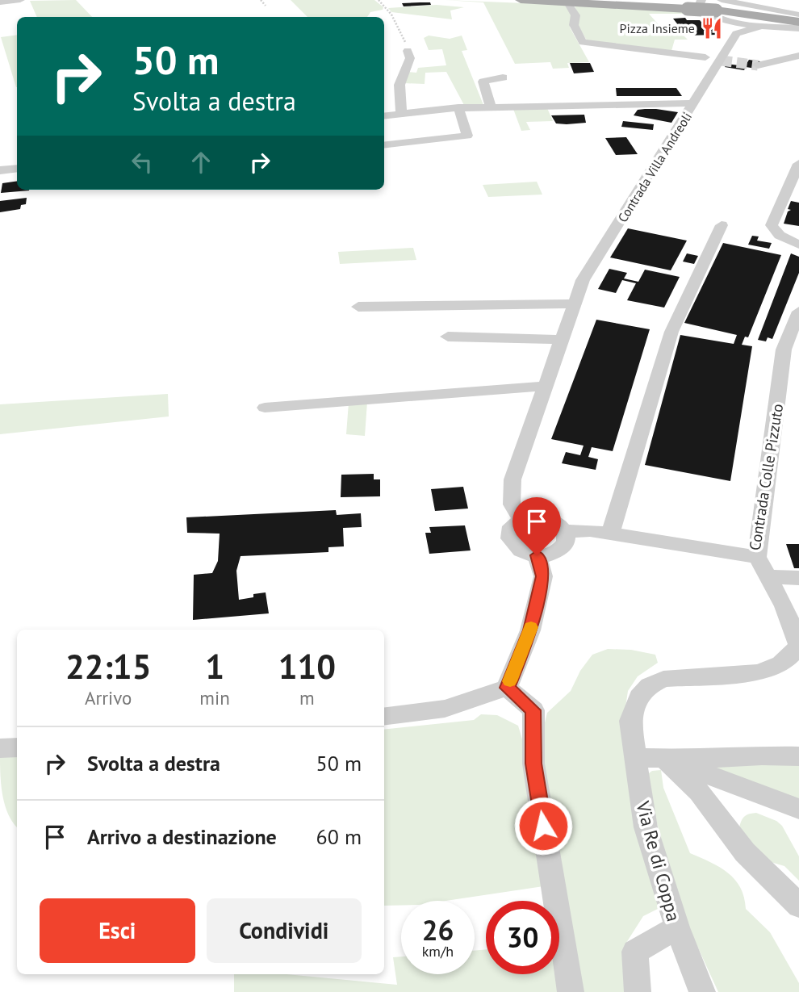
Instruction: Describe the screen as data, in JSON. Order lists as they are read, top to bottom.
{
  "streets": {
    "street": ["Contrada Villa Andreoli", "Contrada Colle Pizzuto", "Via Re di Coppa"]
  },
  "crossings": [
    ["Contrada Villa Andreoli", "Contrada Colle Pizzuto"],
    ["Contrada Colle Pizzuto", "Via Re di Coppa"]
  ],
  "places": {
    "restaurant": ["Pizza Insieme"]
  },
  "page": {
    "turn": ["50 m", "Svolta a destra"],
    "eta": [
      "22:15",
      "Arrivo",
      "1",
      "min",
      "110",
      "m"
    ],
    "list": [
      {
        "name": "Svolta a destra",
        "value": "50 m"
      },
      {
        "name": "Arrivo a destinazione",
        "value": "60 m"
      }
    ],
    "buttons": ["Esci", "Condividi"],
    "speed": "26 km/h",
    "limit": "30"
  }
}
